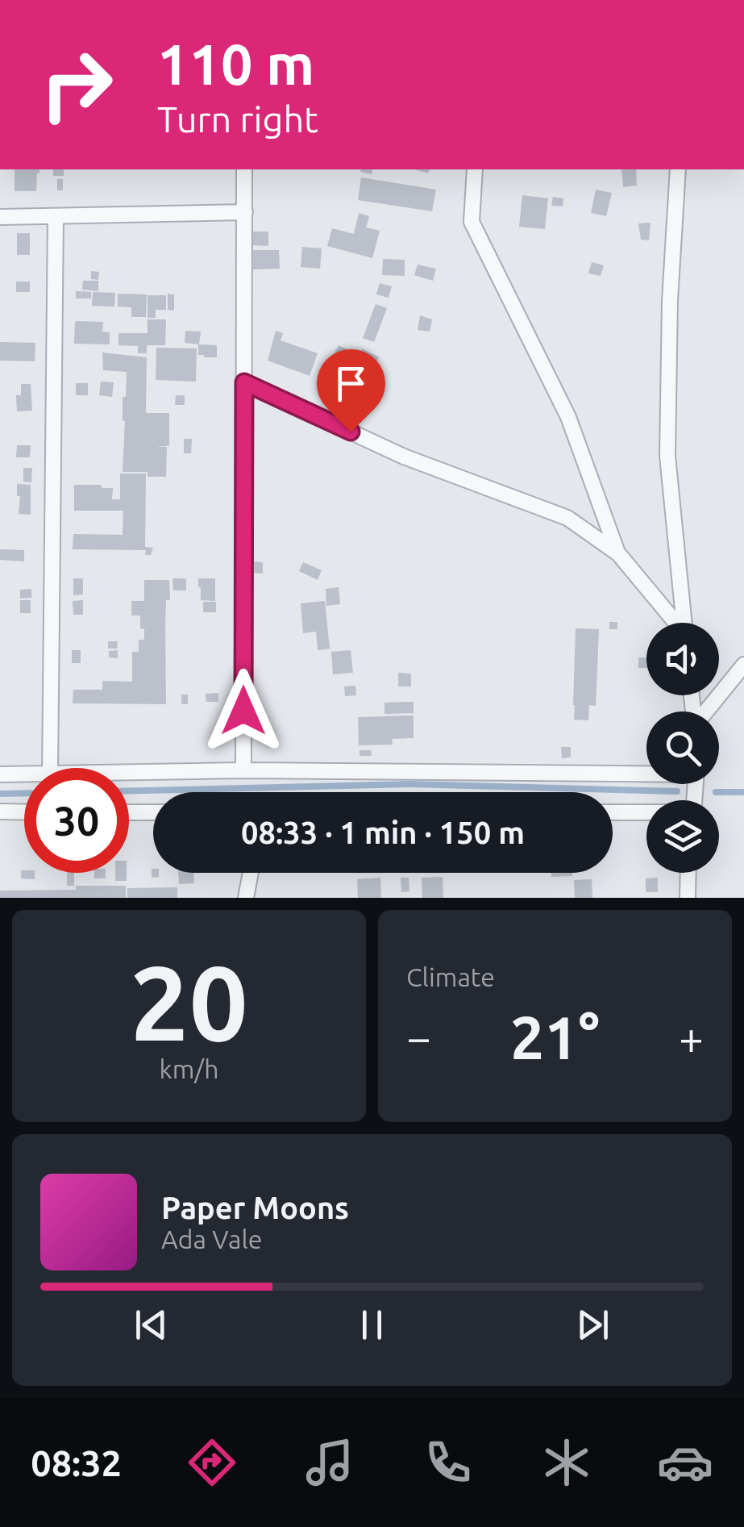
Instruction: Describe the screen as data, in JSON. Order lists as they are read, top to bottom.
{
  "page": {
    "turn": ["110 m", "Turn right"],
    "limit": "30",
    "trip": "08:33 · 1 min · 150 m",
    "tile": [
      ["20", "km/h"],
      "Climate"
    ],
    "heat": ["−", "21°", "+"],
    "song": ["Paper Moons", "Ada Vale"],
    "tabs": "08:32"
  }
}
